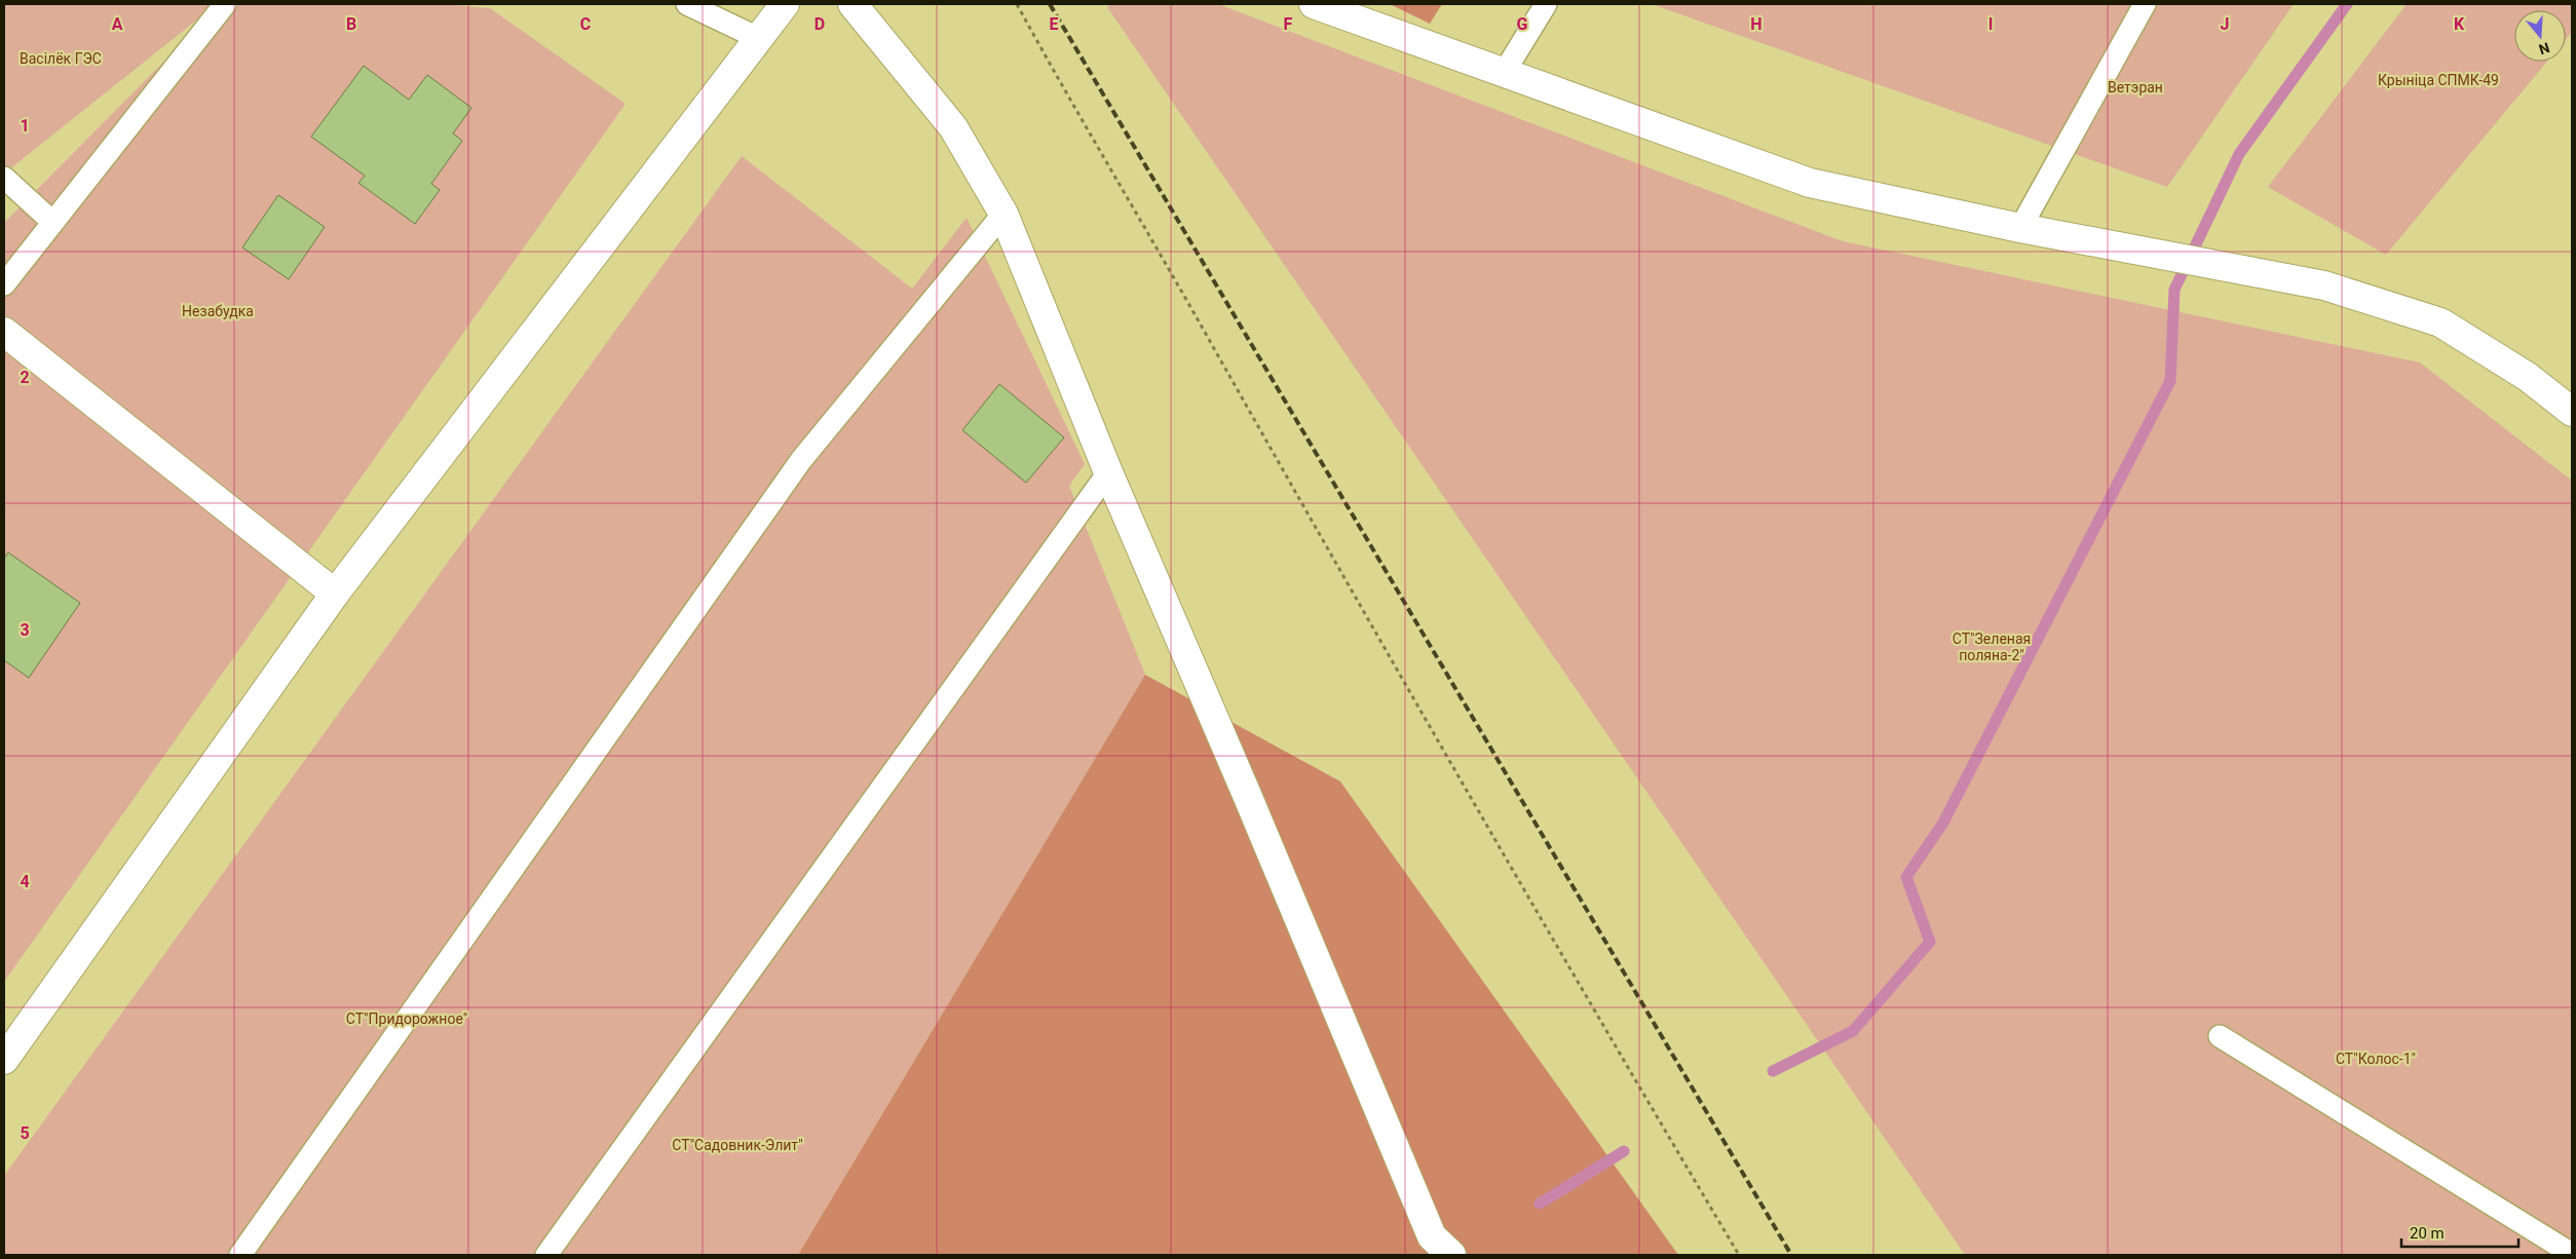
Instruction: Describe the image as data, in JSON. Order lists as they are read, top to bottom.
{
  "parks": [
    "Васілёк ГЭС",
    "Крыніца СПМК-49",
    "Ветэран",
    "Незабудка",
    "СТ\"Зеленая поляна-2\"",
    "СТ\"Придорожное\"",
    "СТ\"Колос-1\"",
    "СТ\"Садовник-Элит\""
  ],
  "scale_bar": "20 m",
  "north": "bottom",
  "grid": {
    "columns": [
      "A",
      "B",
      "C",
      "D",
      "E",
      "F",
      "G",
      "H",
      "I",
      "J",
      "K"
    ],
    "rows": [
      "1",
      "2",
      "3",
      "4",
      "5"
    ]
  }
}
